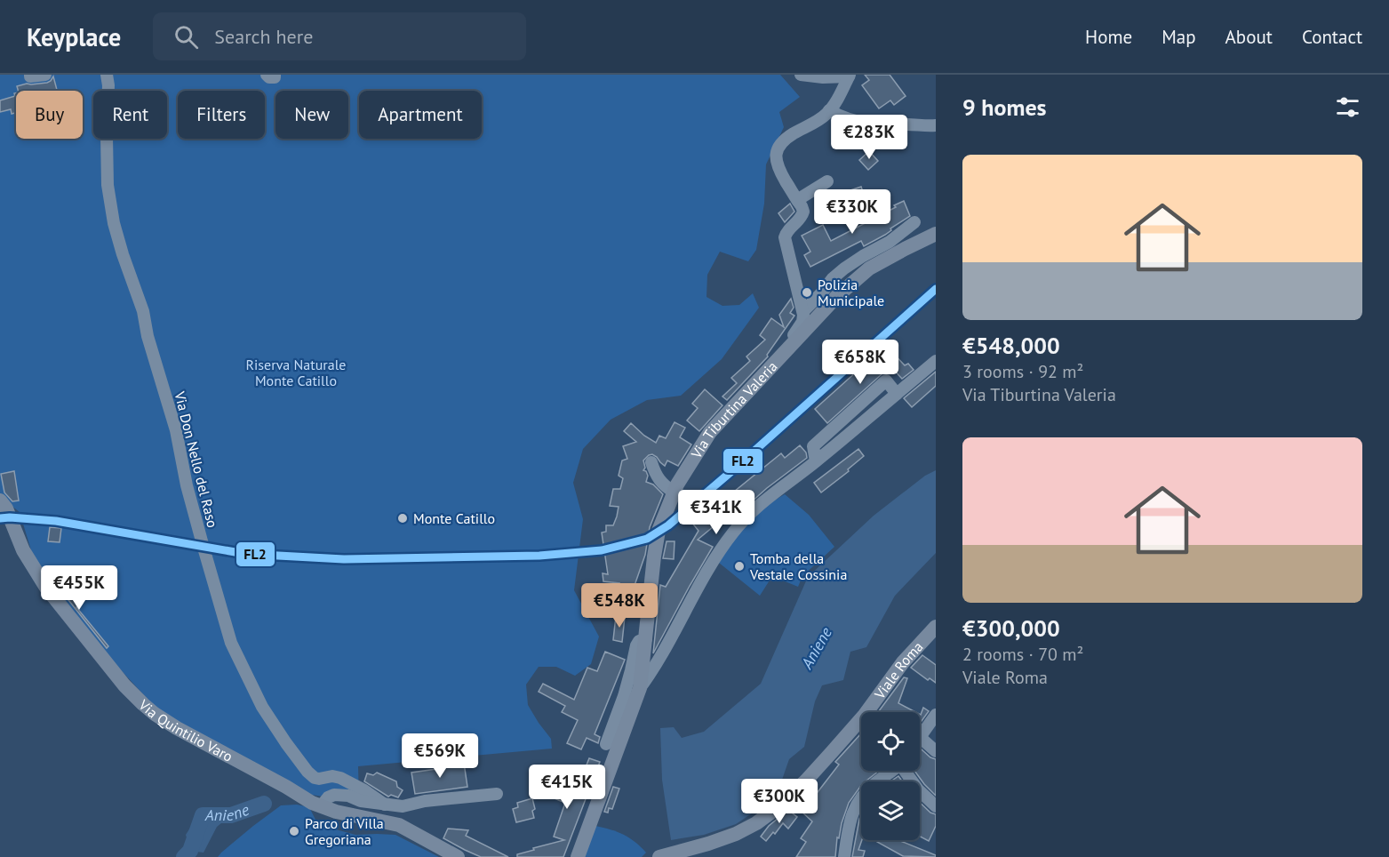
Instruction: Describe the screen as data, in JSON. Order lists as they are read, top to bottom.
{
  "streets": {
    "main road": ["Via Tiburtina Valeria", "Viale Roma", "Via Quintilio Varo"],
    "street": ["Via Don Nello del Raso"]
  },
  "water": ["Aniene"],
  "parks": ["Riserva Naturale Monte Catillo"],
  "places": [
    "Polizia Municipale",
    "Monte Catillo",
    "Tomba della Vestale Cossinia",
    "Parco di Villa Gregoriana"
  ],
  "lines": ["transit line FL2"],
  "page": {
    "header": "Keyplace",
    "search": "Search here",
    "nav": [
      "Home",
      "Map",
      "About",
      "Contact"
    ],
    "heading": "9 homes",
    "chip": [
      "Buy",
      "Rent",
      "Filters",
      "New",
      "Apartment"
    ],
    "price": [
      "€283K",
      "€330K",
      "€658K",
      "€341K",
      "€455K",
      "€548K",
      "€569K",
      "€415K",
      "€300K"
    ],
    "list": [
      {
        "name": "€548,000",
        "note": "3 rooms · 92 m² · Via Tiburtina Valeria"
      },
      {
        "name": "€300,000",
        "note": "2 rooms · 70 m² · Viale Roma"
      }
    ]
  }
}
